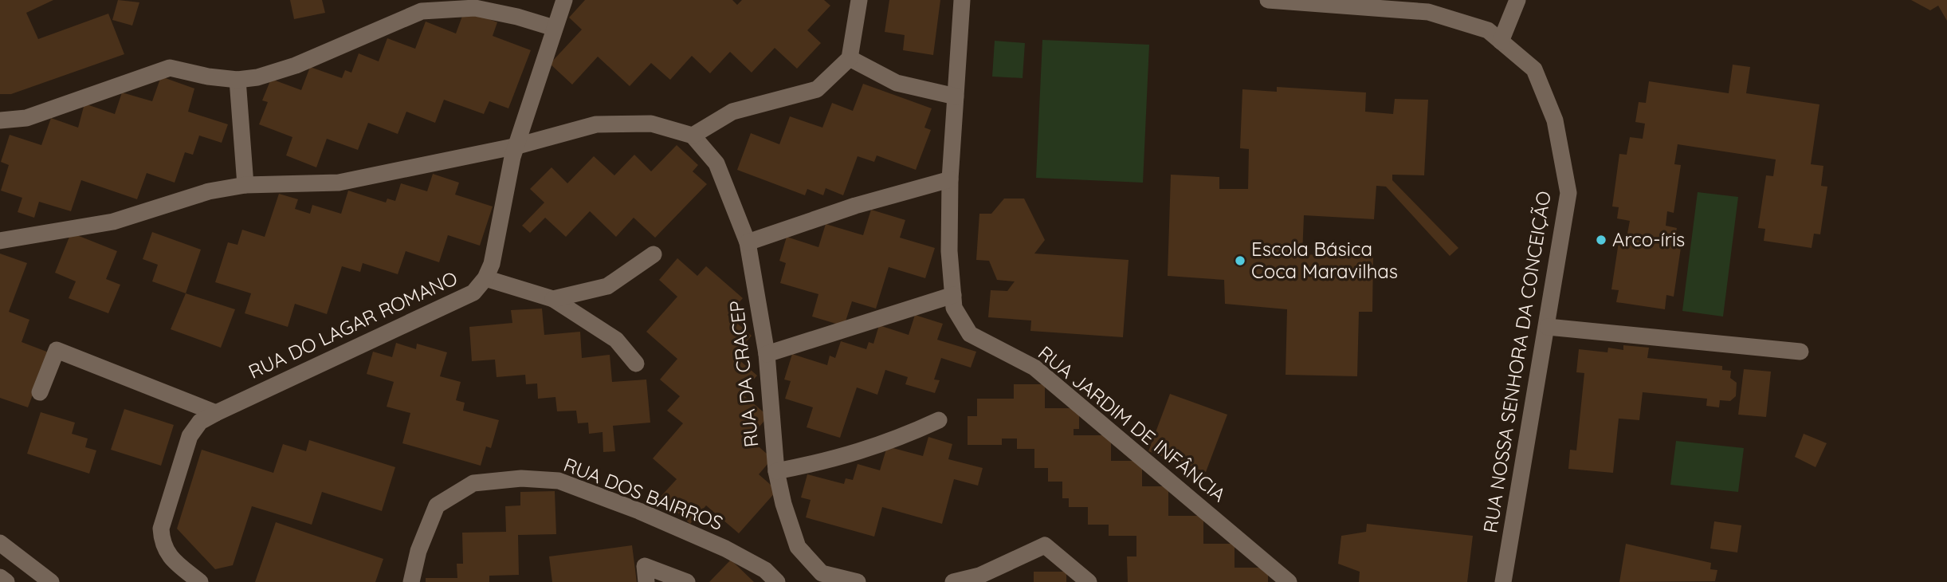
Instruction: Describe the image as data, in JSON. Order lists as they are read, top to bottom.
{
  "streets": {
    "street": [
      "RUA DO LAGAR ROMANO",
      "RUA NOSSA SENHORA DA CONCEIÇÃO",
      "RUA DA CRACEP",
      "RUA JARDIM DE INFÂNCIA",
      "RUA DOS BAIRROS"
    ]
  },
  "places": ["Arco-íris", "Escola Básica Coca Maravilhas"]
}
